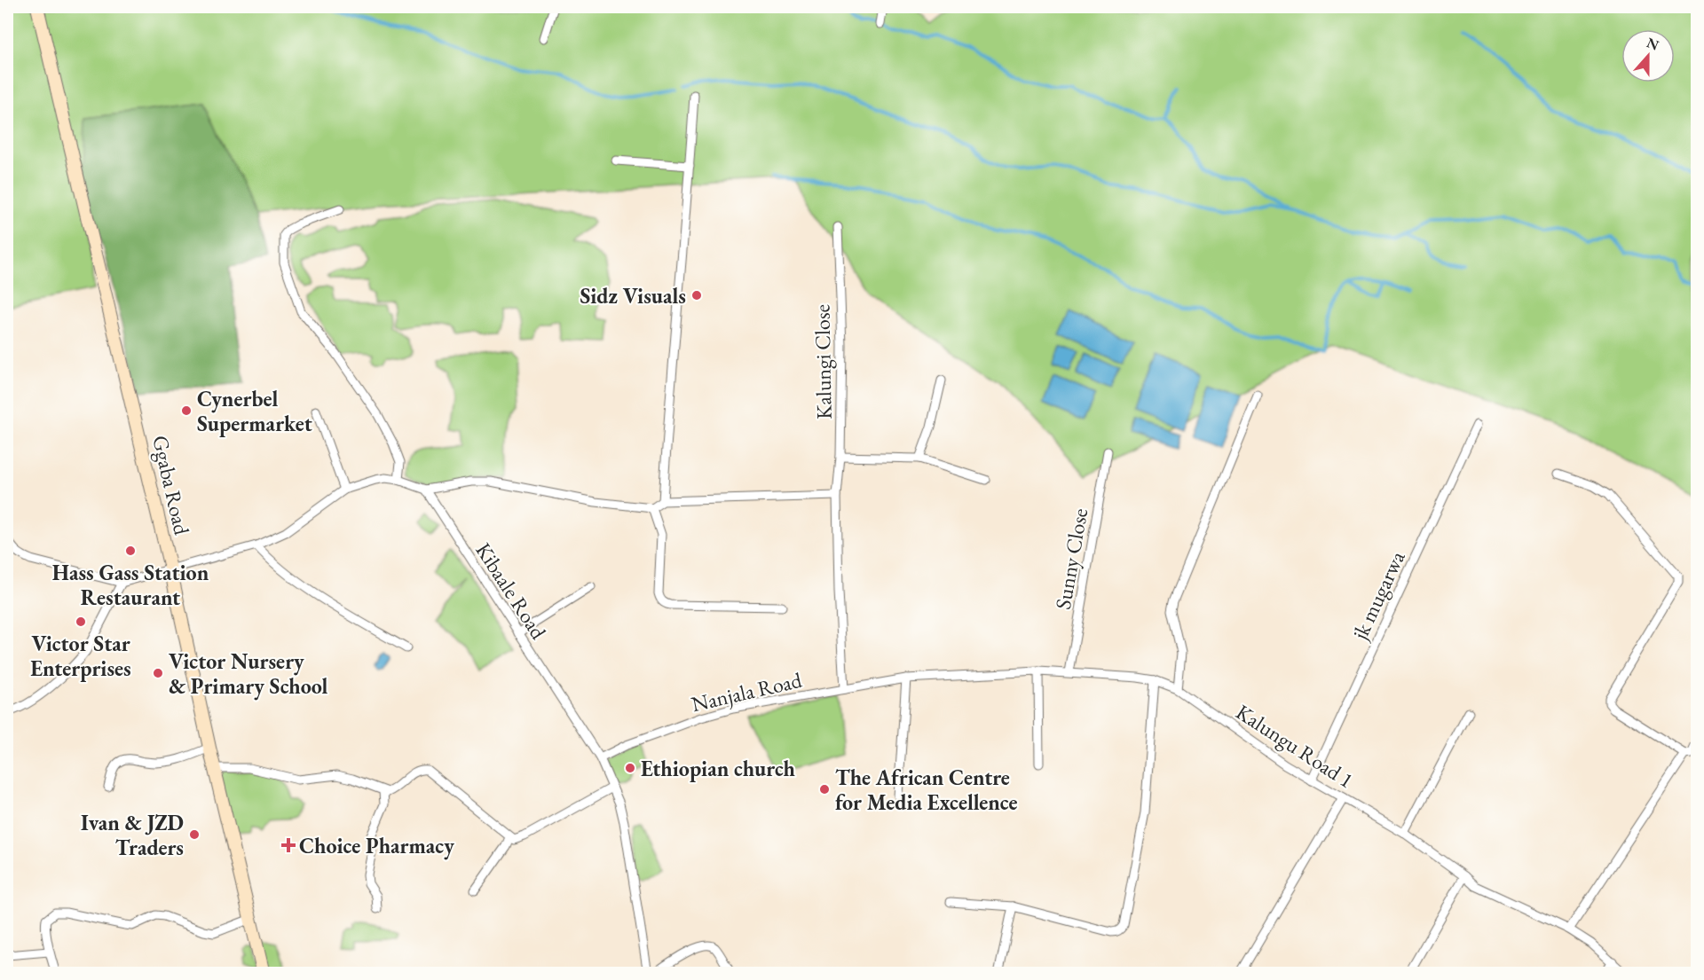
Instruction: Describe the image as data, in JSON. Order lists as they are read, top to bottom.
{
  "streets": {
    "main road": ["Ggaba Road"],
    "street": [
      "Kalungi Close",
      "Sunny Close",
      "Kibaale Road",
      "jk mugarwa",
      "Nanjala Road",
      "Kalungu Road 1"
    ]
  },
  "crossings": [
    ["Kalungi Close", "Nanjala Road"],
    ["Sunny Close", "Kalungu Road 1"],
    ["Kibaale Road", "Nanjala Road"],
    ["jk mugarwa", "Kalungu Road 1"],
    ["Nanjala Road", "Kalungu Road 1"]
  ],
  "places": {
    "other": [
      "Sidz Visuals",
      "Cynerbel Supermarket",
      "Hass Gass Station Restaurant",
      "Victor Star Enterprises",
      "Victor Nursery & Primary School",
      "Ethiopian church",
      "The African Centre for Media Excellence",
      "Ivan & JZD Traders"
    ],
    "health": ["Choice Pharmacy"]
  },
  "north": "top"
}
